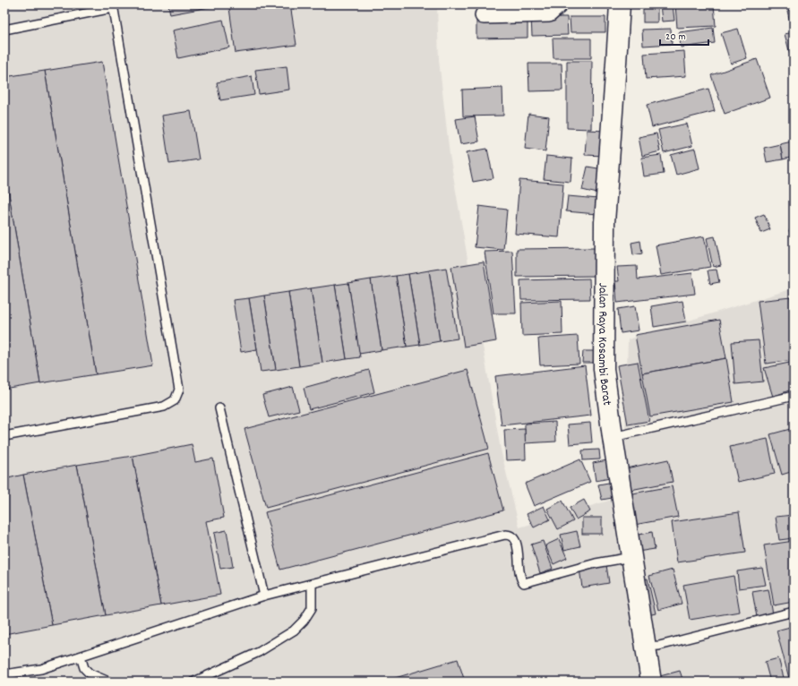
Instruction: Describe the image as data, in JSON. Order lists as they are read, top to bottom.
{
  "streets": {
    "main road": ["Jalan Raya Kosambi Barat"]
  },
  "scale_bar": "20 m"
}
